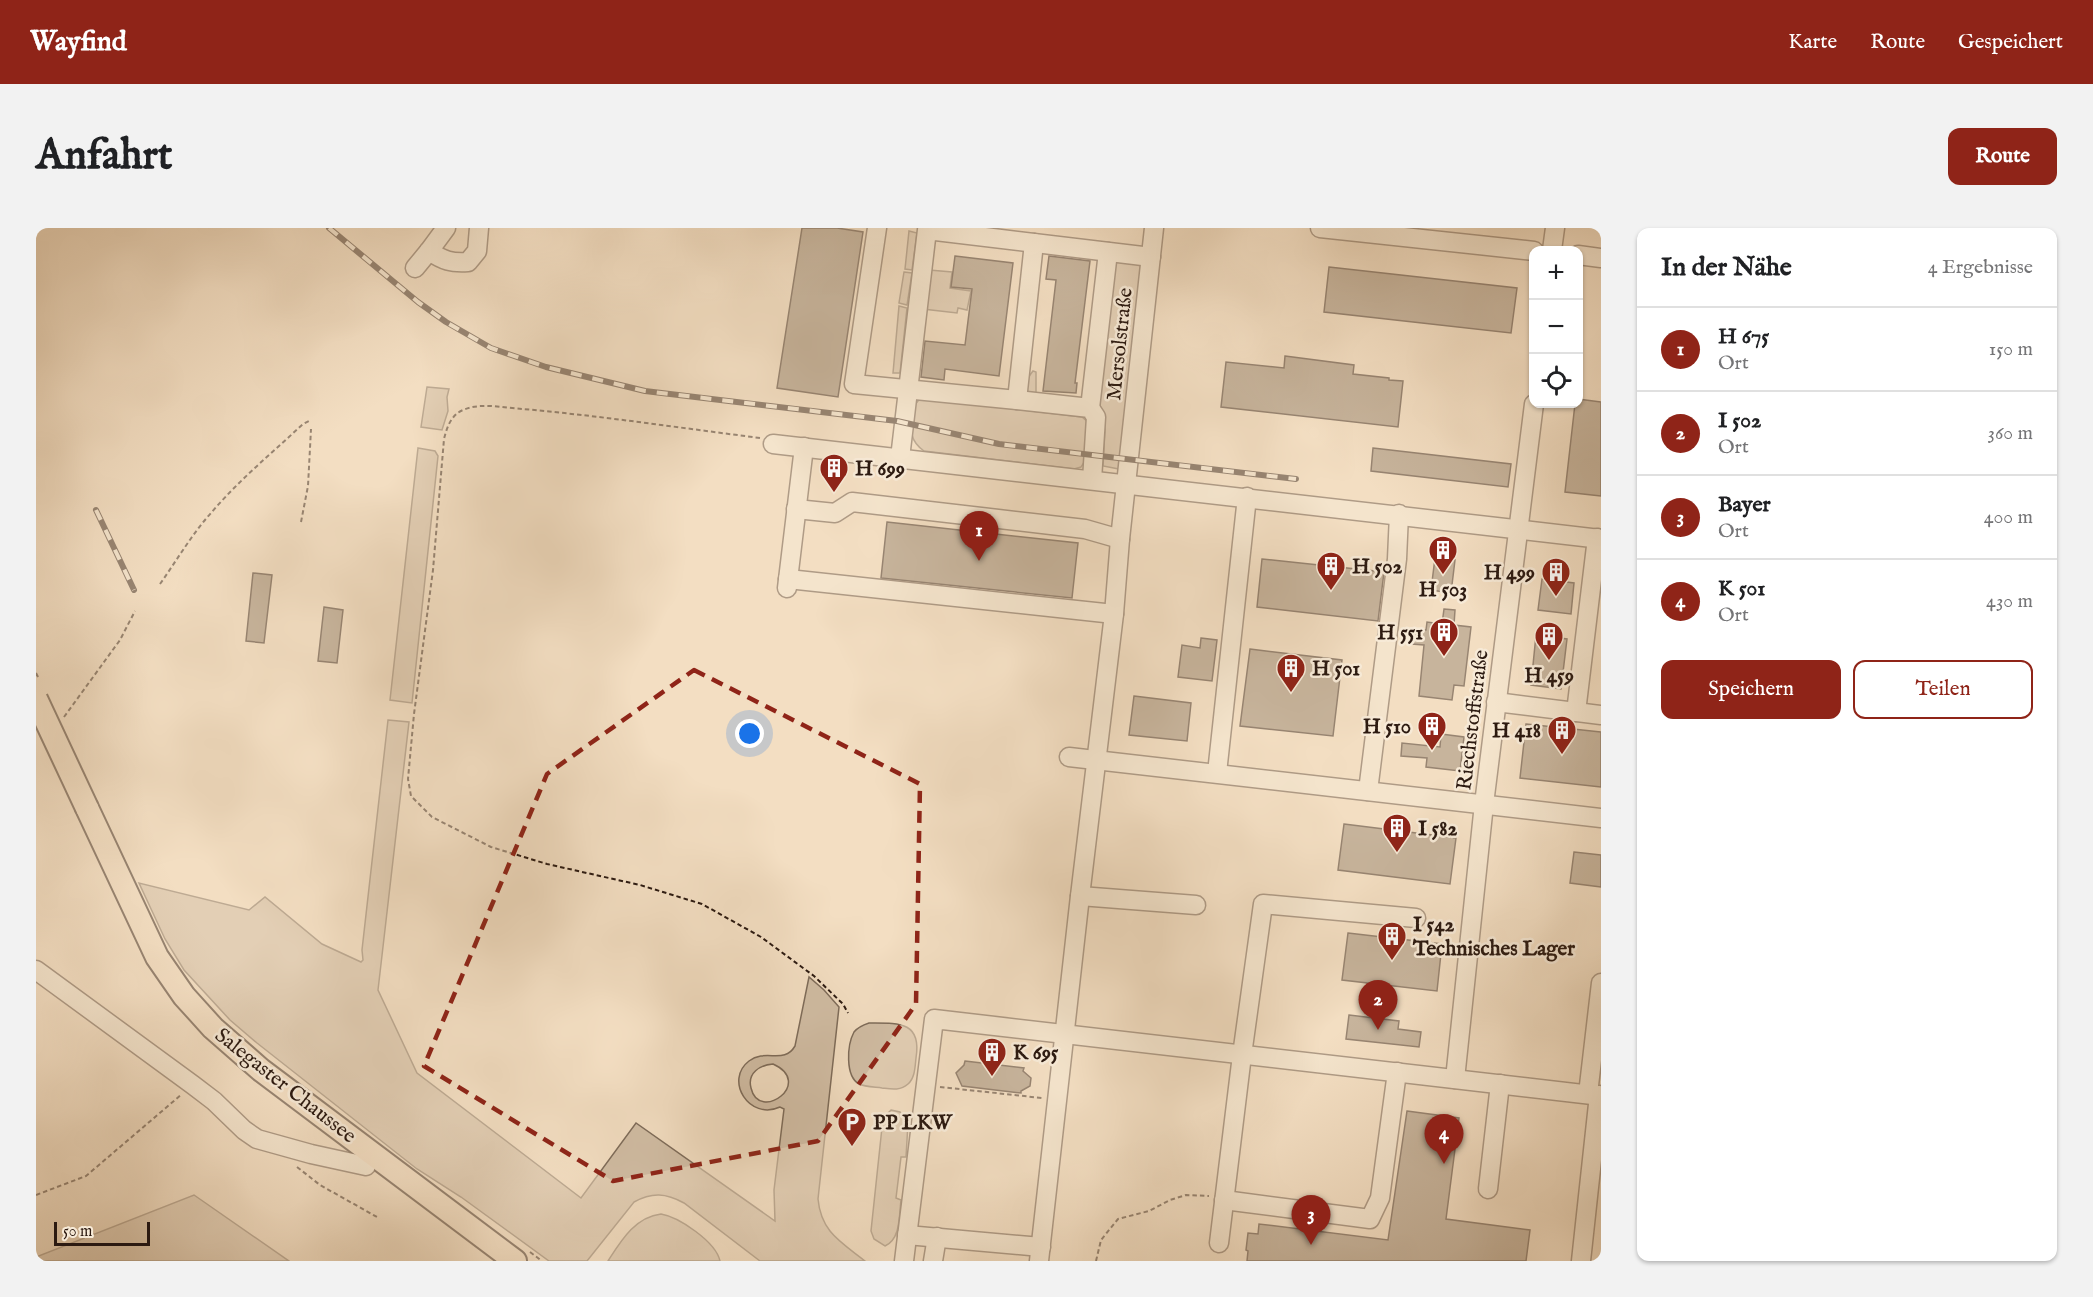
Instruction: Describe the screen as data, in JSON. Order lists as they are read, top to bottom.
{
  "streets": {
    "main road": ["Salegaster Chaussee"],
    "street": ["Mersolstraße", "Riechstoffstraße"]
  },
  "places": {
    "building": [
      "H 699",
      "H 503",
      "H 502",
      "H 499",
      "H 551",
      "H 459",
      "H 501",
      "H 510",
      "H 418",
      "I 582",
      "I 542 Technisches Lager",
      "K 695"
    ],
    "parking": ["PP LKW"]
  },
  "scale_bar": "50 m",
  "page": {
    "header": "Wayfind",
    "nav": ["Karte", "Route", "Gespeichert"],
    "buttons": [
      "Route",
      ["Speichern", "Teilen"]
    ],
    "title": "Anfahrt",
    "heading": ["In der Nähe", "4 Ergebnisse"],
    "map_buttons": ["+", "−"],
    "list": [
      {
        "mark": "1",
        "name": "H 675",
        "note": "Ort",
        "value": "150 m"
      },
      {
        "mark": "2",
        "name": "I 502",
        "note": "Ort",
        "value": "360 m"
      },
      {
        "mark": "3",
        "name": "Bayer",
        "note": "Ort",
        "value": "400 m"
      },
      {
        "mark": "4",
        "name": "K 501",
        "note": "Ort",
        "value": "430 m"
      }
    ],
    "pins": [
      "1",
      "2",
      "4",
      "3"
    ],
    "scale": "50 m"
  }
}
